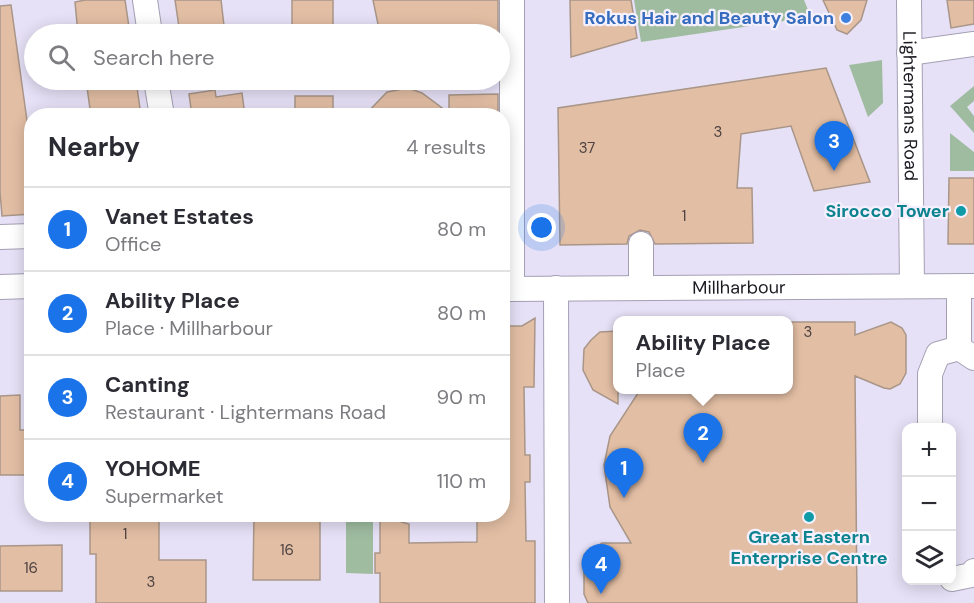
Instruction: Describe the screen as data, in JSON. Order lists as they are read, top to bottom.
{
  "streets": {
    "street": ["Lightermans Road", "Millharbour"]
  },
  "crossings": [
    ["Lightermans Road", "Millharbour"]
  ],
  "places": ["Rokus Hair and Beauty Salon", "Sirocco Tower", "Great Eastern Enterprise Centre"],
  "house_numbers": [
    "3",
    "37",
    "1",
    "3",
    "1",
    "16",
    "16",
    "3"
  ],
  "page": {
    "search": "Search here",
    "heading": ["Nearby", "4 results"],
    "pins": [
      "3",
      "2",
      "1",
      "4"
    ],
    "list": [
      {
        "mark": "1",
        "name": "Vanet Estates",
        "note": "Office",
        "value": "80 m"
      },
      {
        "mark": "2",
        "name": "Ability Place",
        "note": "Place · Millharbour",
        "value": "80 m"
      },
      {
        "mark": "3",
        "name": "Canting",
        "note": "Restaurant · Lightermans Road",
        "value": "90 m"
      },
      {
        "mark": "4",
        "name": "YOHOME",
        "note": "Supermarket",
        "value": "110 m"
      }
    ],
    "popup": ["Ability Place", "Place"],
    "map_buttons": ["+", "−"]
  }
}
